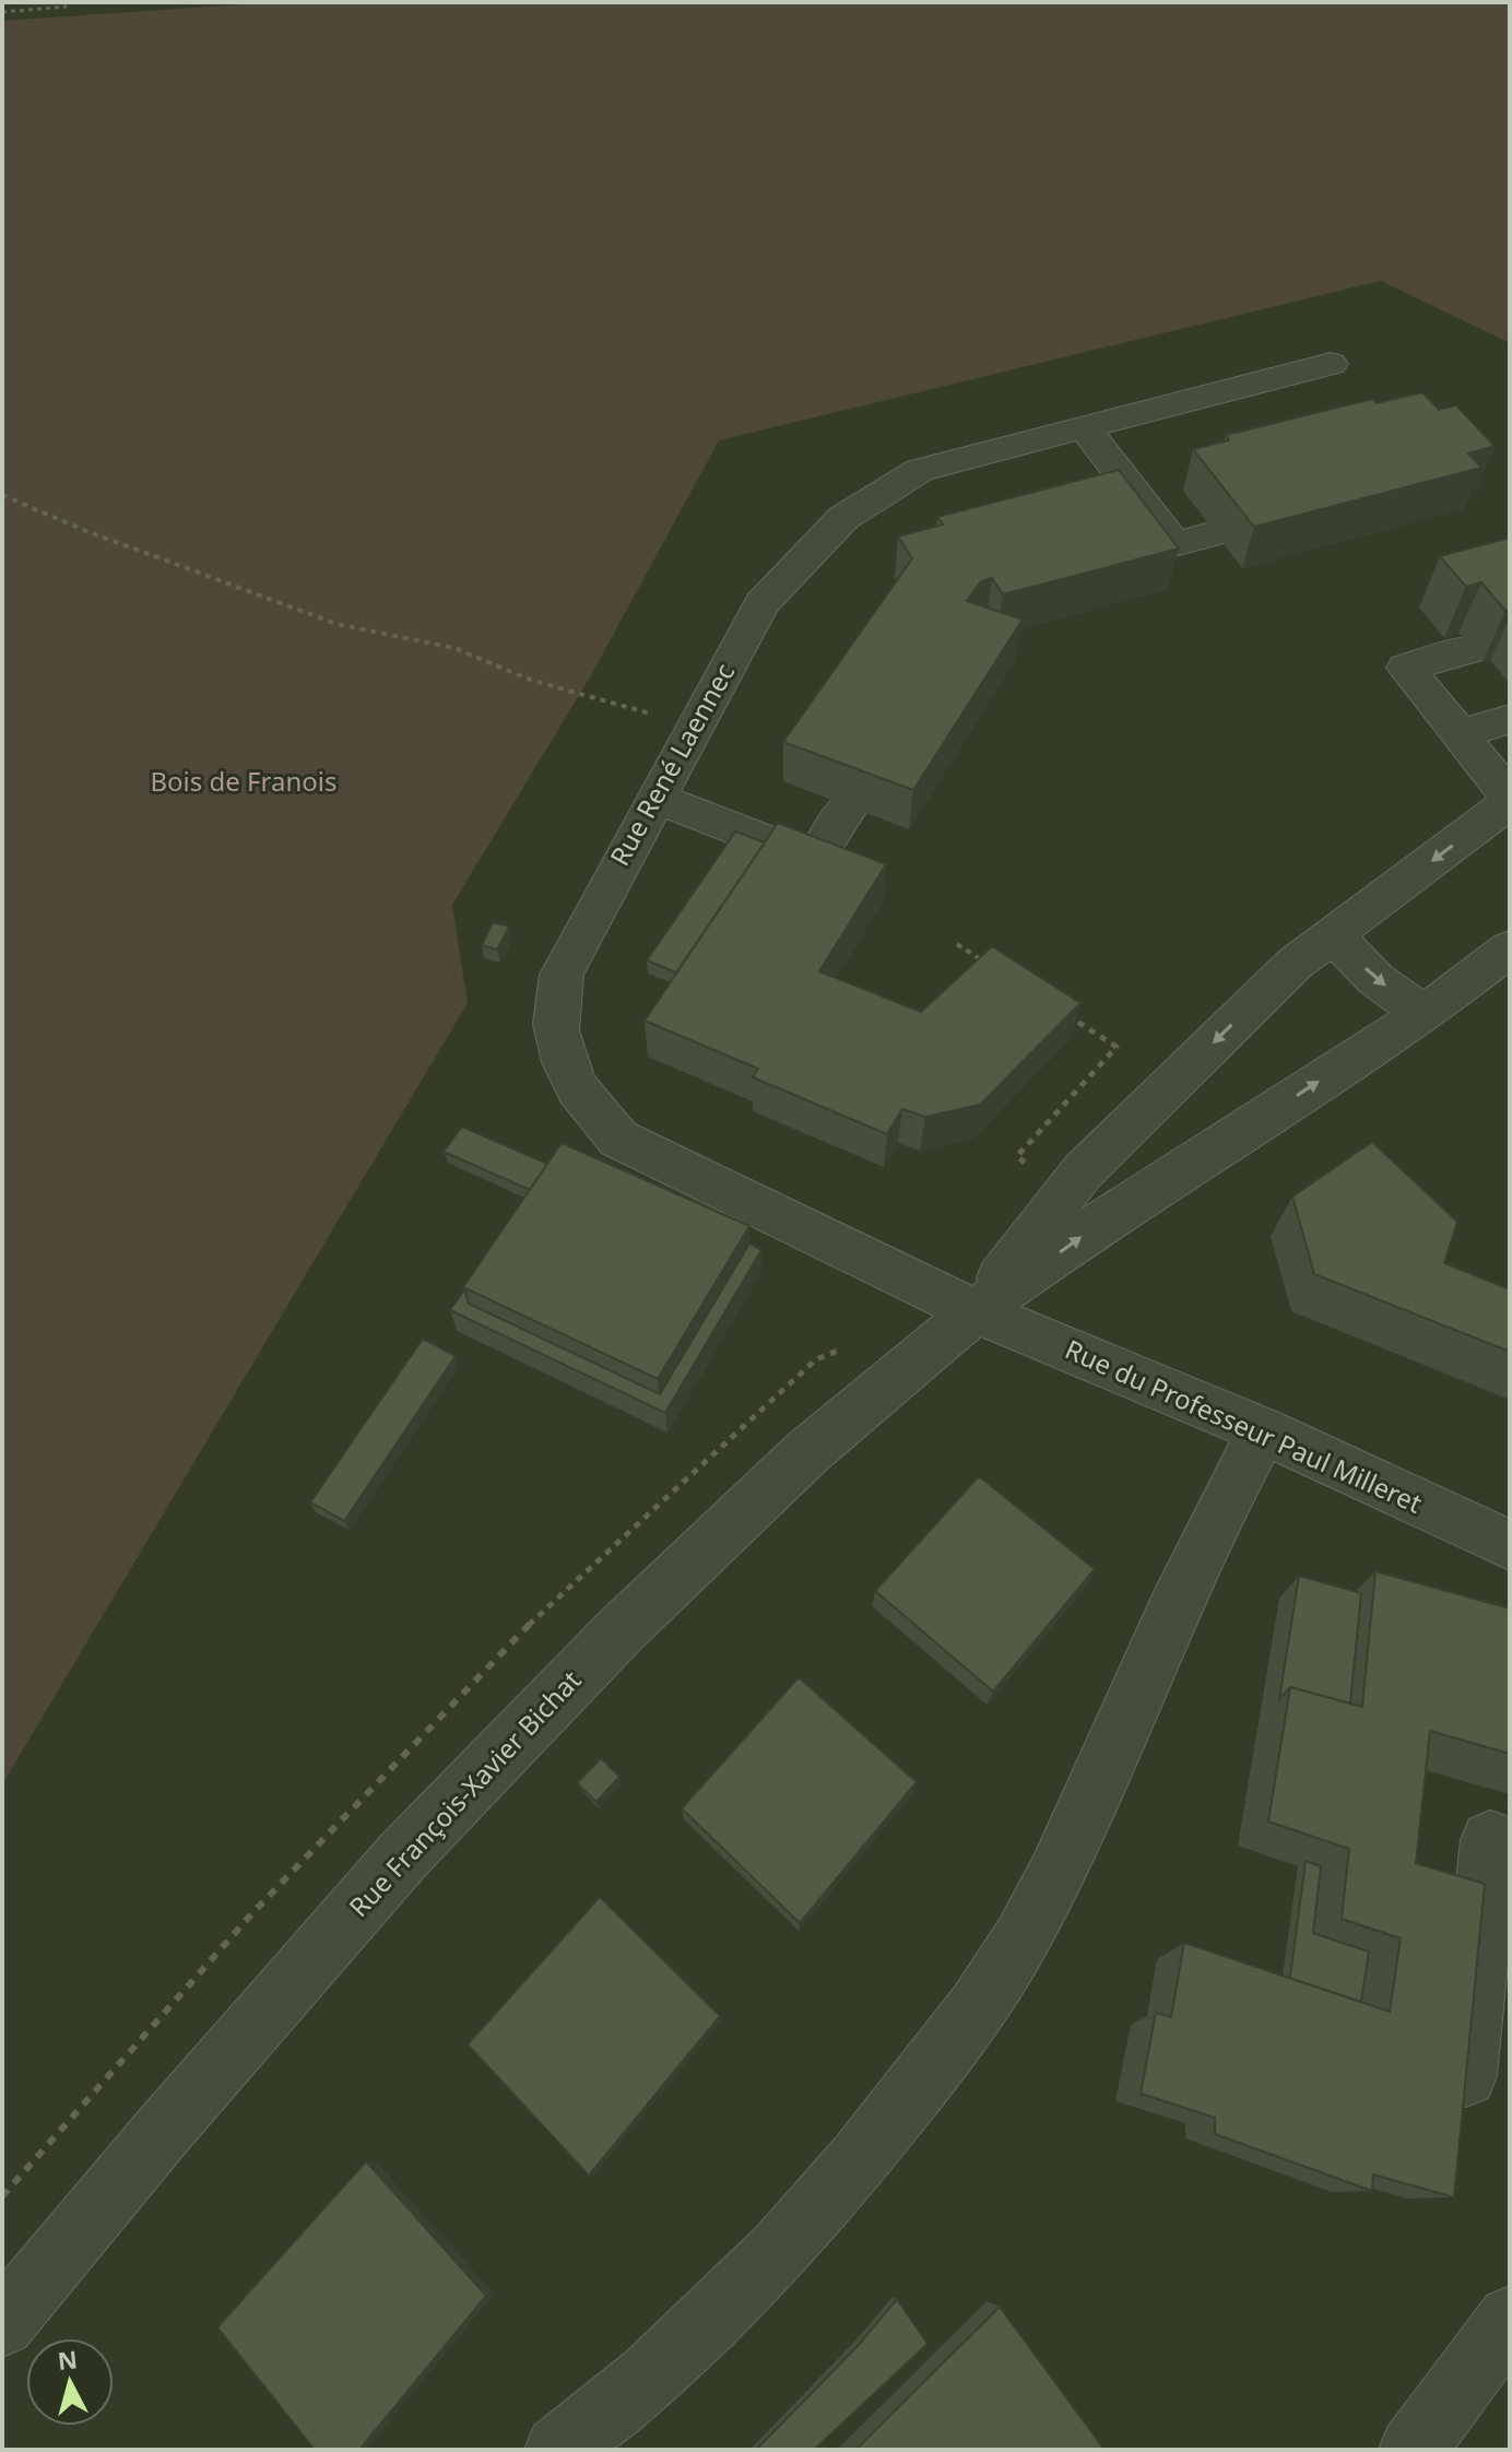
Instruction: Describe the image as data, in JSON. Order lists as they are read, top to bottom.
{
  "streets": {
    "street": ["Rue René Laennec", "Rue du Professeur Paul Milleret", "Rue François-Xavier Bichat"]
  },
  "crossings": [
    ["Rue René Laennec", "Rue du Professeur Paul Milleret"],
    ["Rue René Laennec", "Rue François-Xavier Bichat"],
    ["Rue du Professeur Paul Milleret", "Rue François-Xavier Bichat"]
  ],
  "parks": ["Bois de Franois"],
  "north": "top"
}
